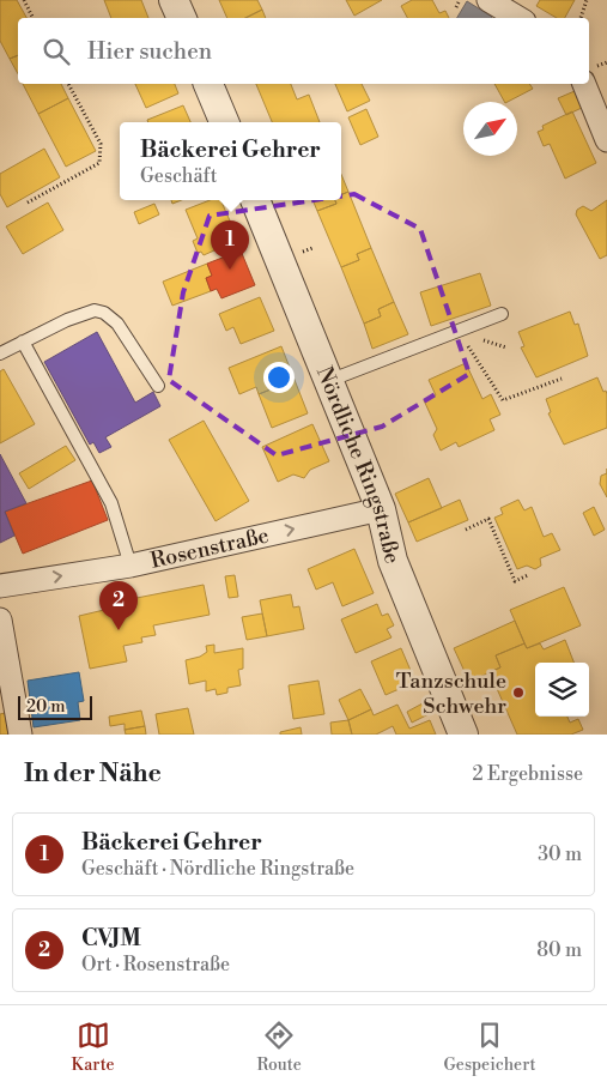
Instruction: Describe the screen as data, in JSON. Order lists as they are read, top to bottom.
{
  "streets": {
    "street": ["Nördliche Ringstraße", "Rosenstraße"]
  },
  "crossings": [
    ["Nördliche Ringstraße", "Rosenstraße"]
  ],
  "one_way": ["Rosenstraße"],
  "places": ["Tanzschule Schwehr"],
  "scale_bar": "20 m",
  "north": "top right",
  "page": {
    "search": "Hier suchen",
    "popup": ["Bäckerei Gehrer", "Geschäft"],
    "pins": ["1", "2"],
    "scale": "20 m",
    "heading": ["In der Nähe", "2 Ergebnisse"],
    "list": [
      {
        "mark": "1",
        "name": "Bäckerei Gehrer",
        "note": "Geschäft · Nördliche Ringstraße",
        "value": "30 m"
      },
      {
        "mark": "2",
        "name": "CVJM",
        "note": "Ort · Rosenstraße",
        "value": "80 m"
      }
    ],
    "nav": ["Karte", "Route", "Gespeichert"]
  }
}
